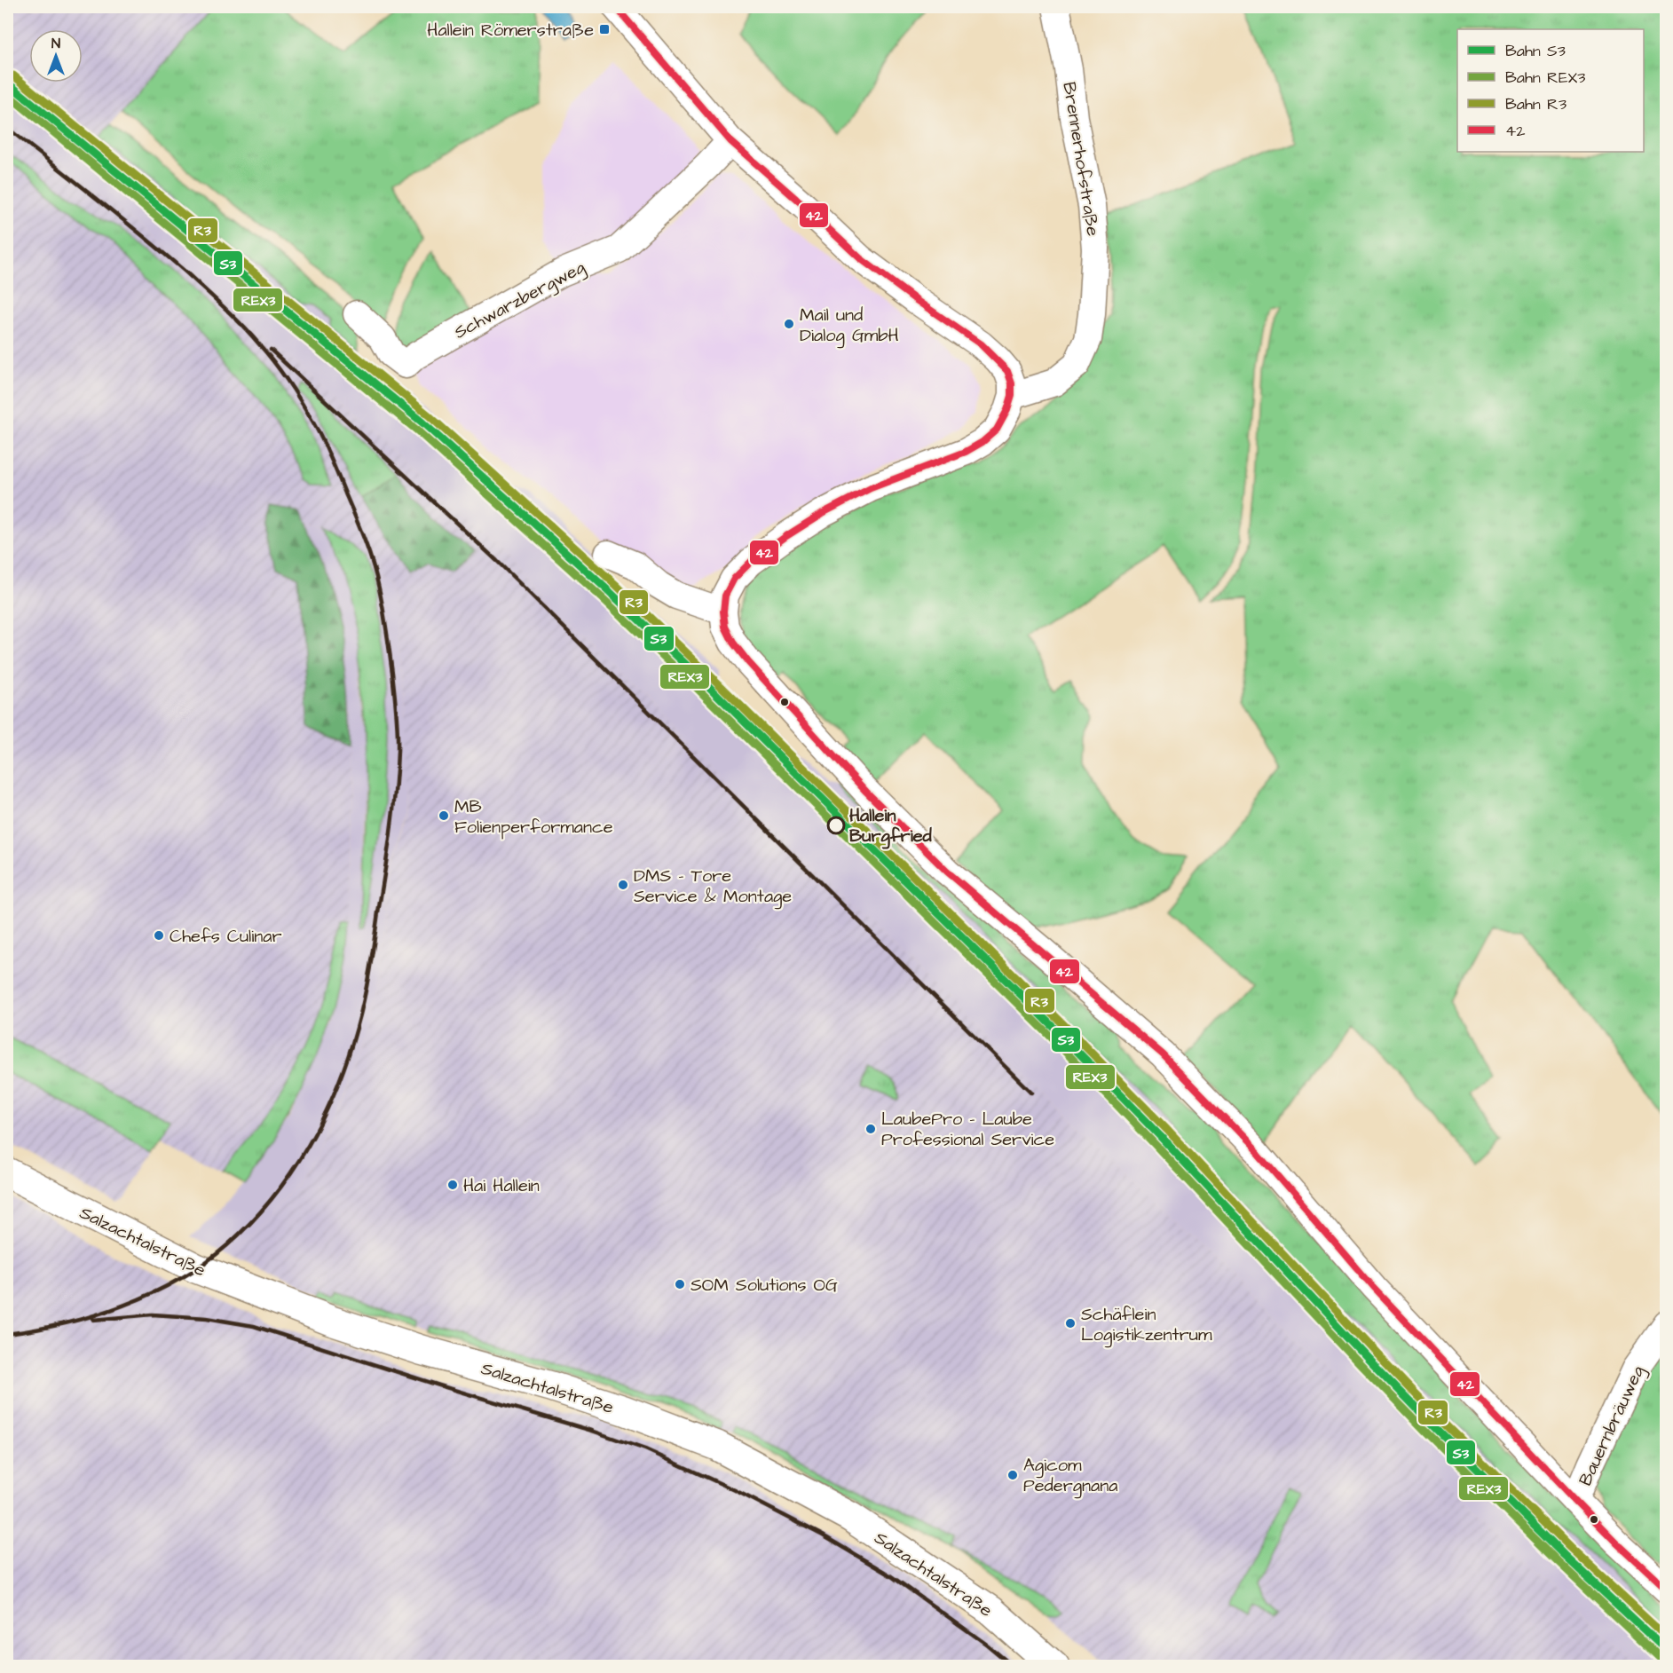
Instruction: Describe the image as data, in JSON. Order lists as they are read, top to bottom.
{
  "streets": {
    "main road": ["Salzachtalstraße"],
    "street": ["Brennerhofstraße", "Schwarzbergweg", "Bauernbräuweg"]
  },
  "places": {
    "transit": ["Hallein Römerstraße"],
    "other": [
      "Mail und Dialog GmbH",
      "MB Folienperformance",
      "Hallein Burgfried",
      "DMS - Tore Service & Montage",
      "Chefs Culinar",
      "LaubePro – Laube Professional Service",
      "Hai Hallein",
      "SOM Solutions OG",
      "Schäflein Logistikzentrum",
      "Agicom Pedergnana"
    ]
  },
  "lines": [
    "transit line 42",
    "rail line R3",
    "rail line S3",
    "rail line REX3"
  ],
  "legend": [
    "Bahn S3",
    "Bahn REX3",
    "Bahn R3",
    "42"
  ],
  "north": "top"
}
